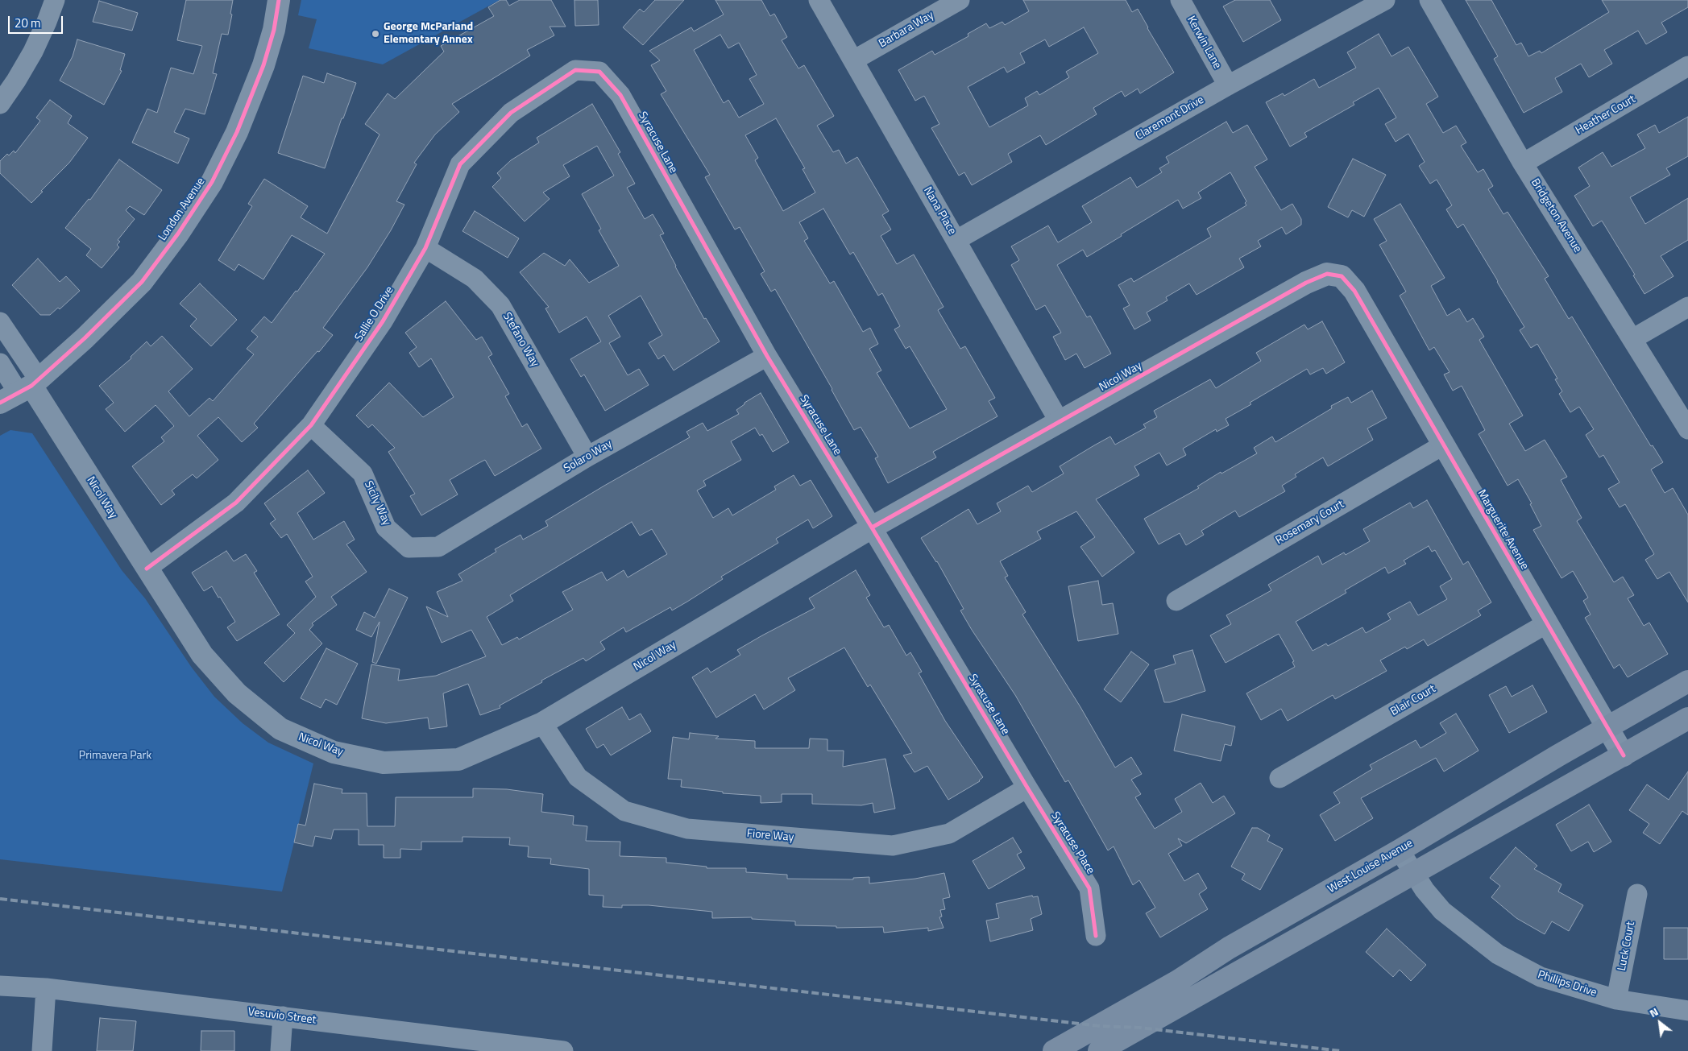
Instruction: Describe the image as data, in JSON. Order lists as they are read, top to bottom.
{
  "streets": {
    "main road": ["West Louise Avenue"],
    "street": [
      "Barbara Way",
      "Kerwin Lane",
      "Heather Court",
      "Claremont Drive",
      "Syracuse Lane",
      "London Avenue",
      "Nana Place",
      "Bridgeton Avenue",
      "Sallie O Drive",
      "Stefano Way",
      "Nicol Way",
      "Solaro Way",
      "Sicily Way",
      "Rosemary Court",
      "Marguerite Avenue",
      "Blair Court",
      "Fiore Way",
      "Syracuse Place",
      "Luck Court",
      "Phillips Drive",
      "Vesuvio Street"
    ]
  },
  "crossings": [
    ["Barbara Way", "Nana Place"],
    ["Kerwin Lane", "Claremont Drive"],
    ["Heather Court", "Bridgeton Avenue"],
    ["Claremont Drive", "Nana Place"],
    ["Syracuse Lane", "Sallie O Drive"],
    ["Syracuse Lane", "Nicol Way"],
    ["Syracuse Lane", "Solaro Way"],
    ["Syracuse Lane", "Fiore Way"],
    ["Syracuse Lane", "Syracuse Place"],
    ["London Avenue", "Nicol Way"],
    ["Nana Place", "Nicol Way"],
    ["Sallie O Drive", "Stefano Way"],
    ["Sallie O Drive", "Nicol Way"],
    ["Sallie O Drive", "Sicily Way"],
    ["Stefano Way", "Solaro Way"],
    ["Nicol Way", "Marguerite Avenue"],
    ["Nicol Way", "Fiore Way"],
    ["Solaro Way", "Sicily Way"],
    ["Rosemary Court", "Marguerite Avenue"],
    ["Marguerite Avenue", "Blair Court"],
    ["Marguerite Avenue", "West Louise Avenue"],
    ["Fiore Way", "Syracuse Place"],
    ["West Louise Avenue", "Phillips Drive"],
    ["Luck Court", "Phillips Drive"]
  ],
  "parks": ["Primavera Park"],
  "places": ["George McParland Elementary Annex"],
  "scale_bar": "20 m",
  "north": "top left"
}
